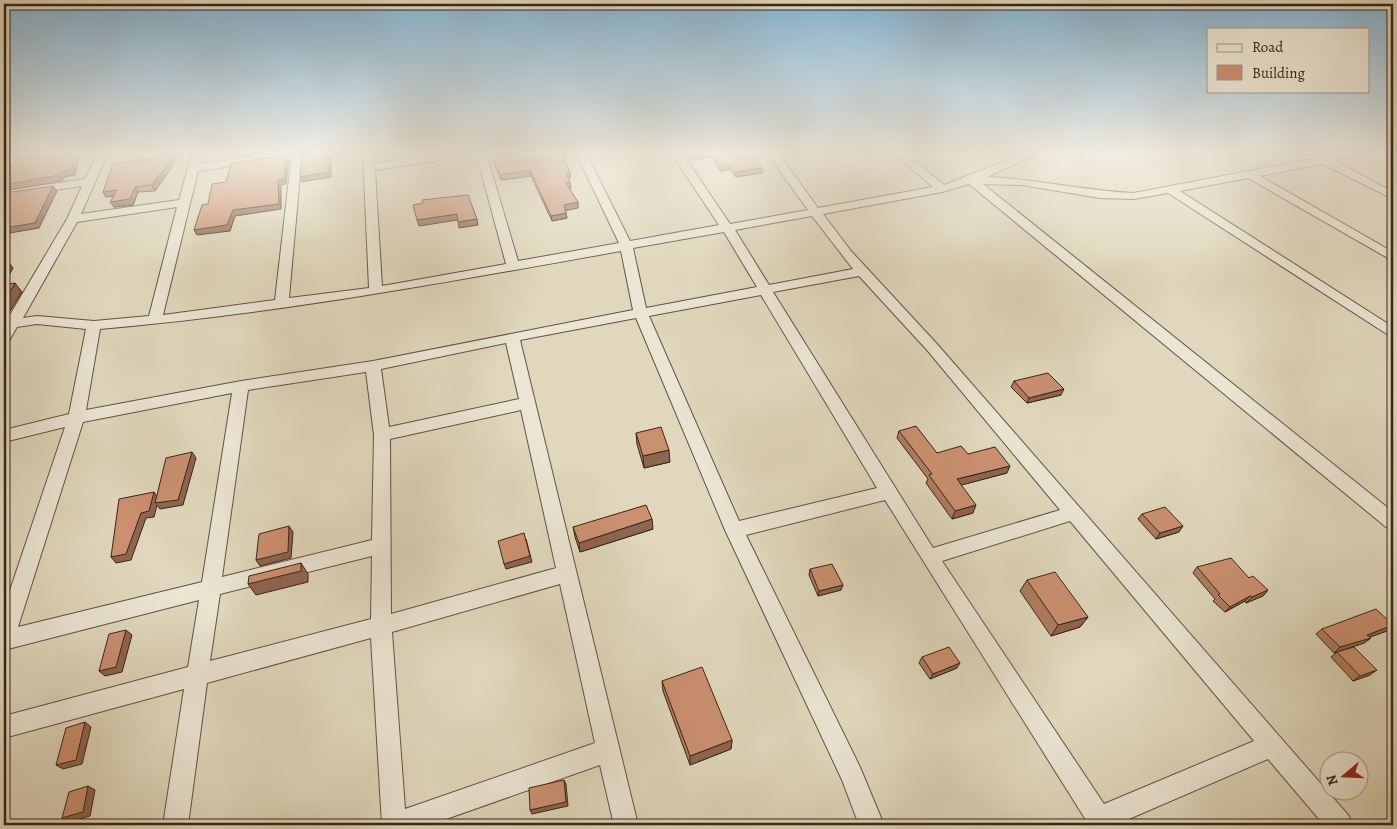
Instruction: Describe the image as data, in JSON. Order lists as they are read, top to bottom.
{
  "legend": ["Road", "Building"],
  "north": "left"
}
